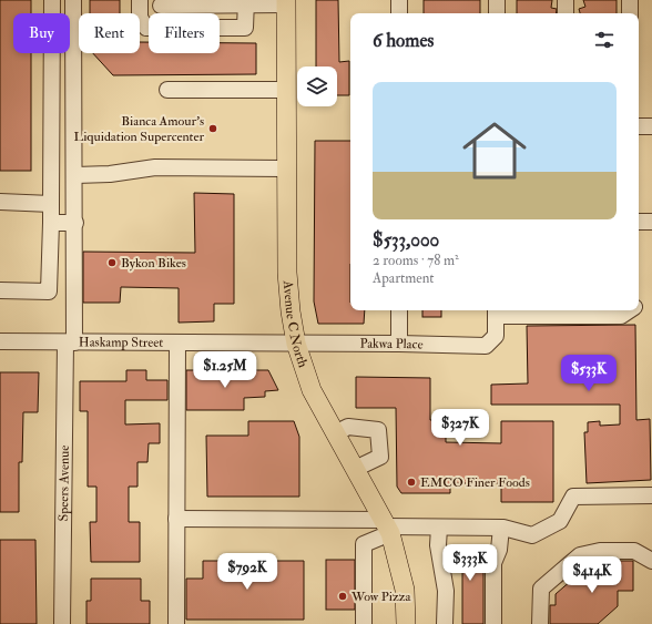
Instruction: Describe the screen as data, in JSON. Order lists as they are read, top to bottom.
{
  "streets": {
    "main road": ["Avenue C North"],
    "street": ["Haskamp Street", "Pakwa Place", "Speers Avenue"]
  },
  "crossings": [
    ["Avenue C North", "Haskamp Street"],
    ["Avenue C North", "Pakwa Place"],
    ["Haskamp Street", "Pakwa Place"],
    ["Haskamp Street", "Speers Avenue"]
  ],
  "places": [
    "Bianca Amour's Liquidation Supercenter",
    "Bykon Bikes",
    "EMCO Finer Foods",
    "Wow Pizza"
  ],
  "page": {
    "chip": ["Buy", "Rent", "Filters"],
    "heading": "6 homes",
    "list": [
      {
        "name": "$533,000",
        "note": "2 rooms · 78 m² · Apartment"
      }
    ],
    "price": [
      "$1.25M",
      "$533K",
      "$327K",
      "$333K",
      "$792K",
      "$414K"
    ]
  }
}
